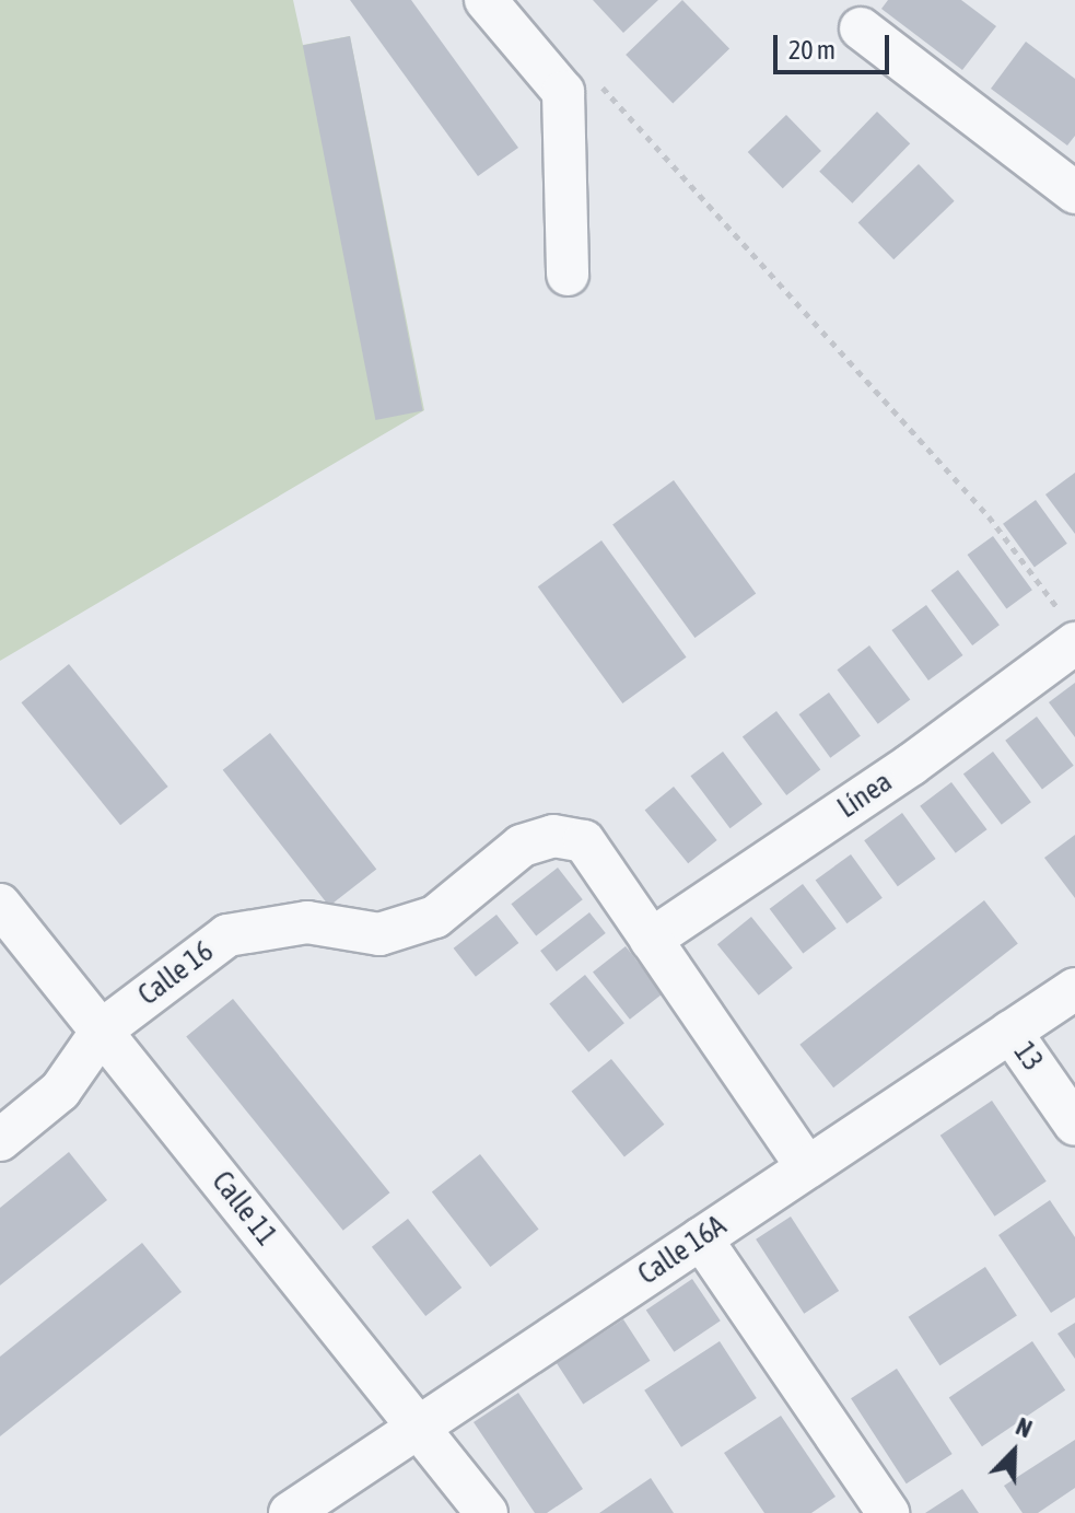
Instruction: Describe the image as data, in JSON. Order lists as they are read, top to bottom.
{
  "streets": {
    "street": [
      "Línea",
      "Calle 16",
      "13",
      "Calle 11",
      "Calle 16A"
    ]
  },
  "crossings": [
    ["Línea", "Calle 16"],
    ["Calle 16", "Calle 11"],
    ["13", "Calle 16A"],
    ["Calle 11", "Calle 16A"]
  ],
  "scale_bar": "20 m",
  "north": "top right"
}
